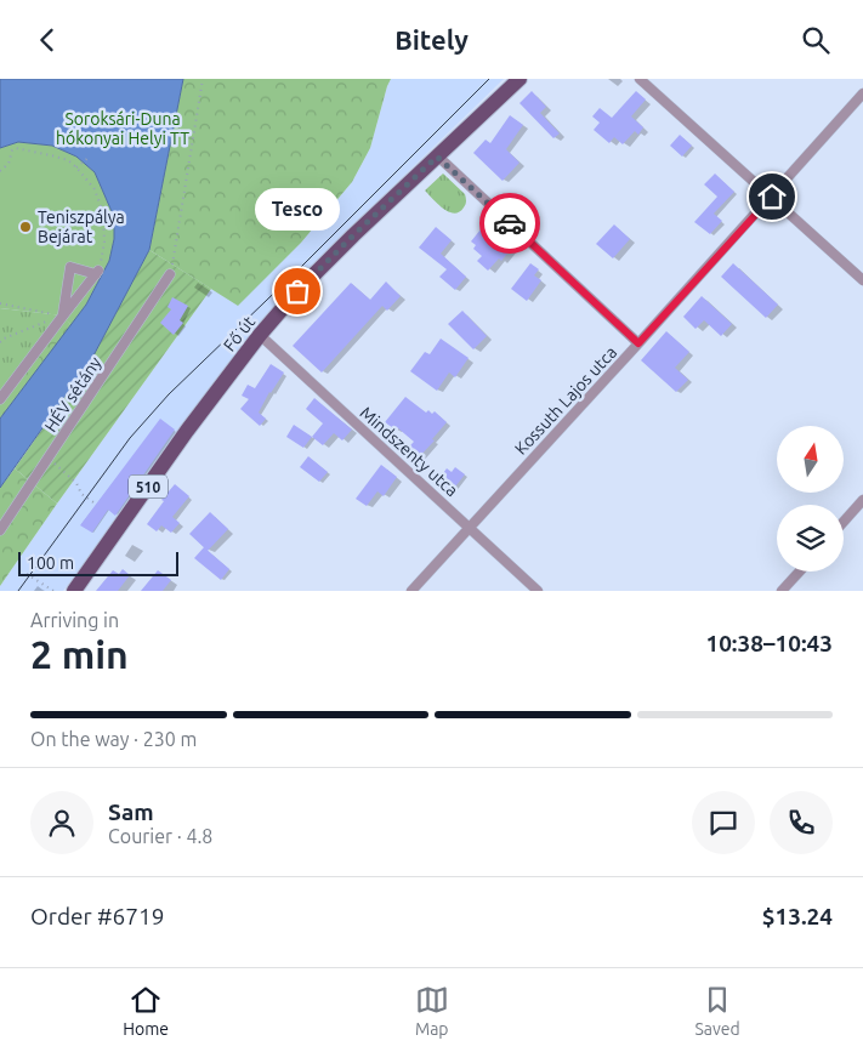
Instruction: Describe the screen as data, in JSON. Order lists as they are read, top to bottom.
{
  "streets": {
    "main road": ["Fő út", "510"],
    "street": ["HÉV sétány", "Kossuth Lajos utca", "Mindszenty utca"]
  },
  "crossings": [
    ["Fő út", "Mindszenty utca"],
    ["Kossuth Lajos utca", "Mindszenty utca"]
  ],
  "parks": ["Soroksári-Duna hókonyai Helyi TT"],
  "places": ["Teniszpálya Bejárat", "Tesco"],
  "scale_bar": "100 m",
  "north": "top",
  "page": {
    "header": "Bitely",
    "bubble": "Tesco",
    "scale": "100 m",
    "heading": ["2 min", "Arriving in", "10:38–10:43"],
    "panel": [
      "Sam",
      "Courier · 4.8",
      "Order #6719",
      "$13.24"
    ],
    "bar": "On the way · 230 m",
    "tabs": ["Home", "Map", "Saved"]
  }
}
